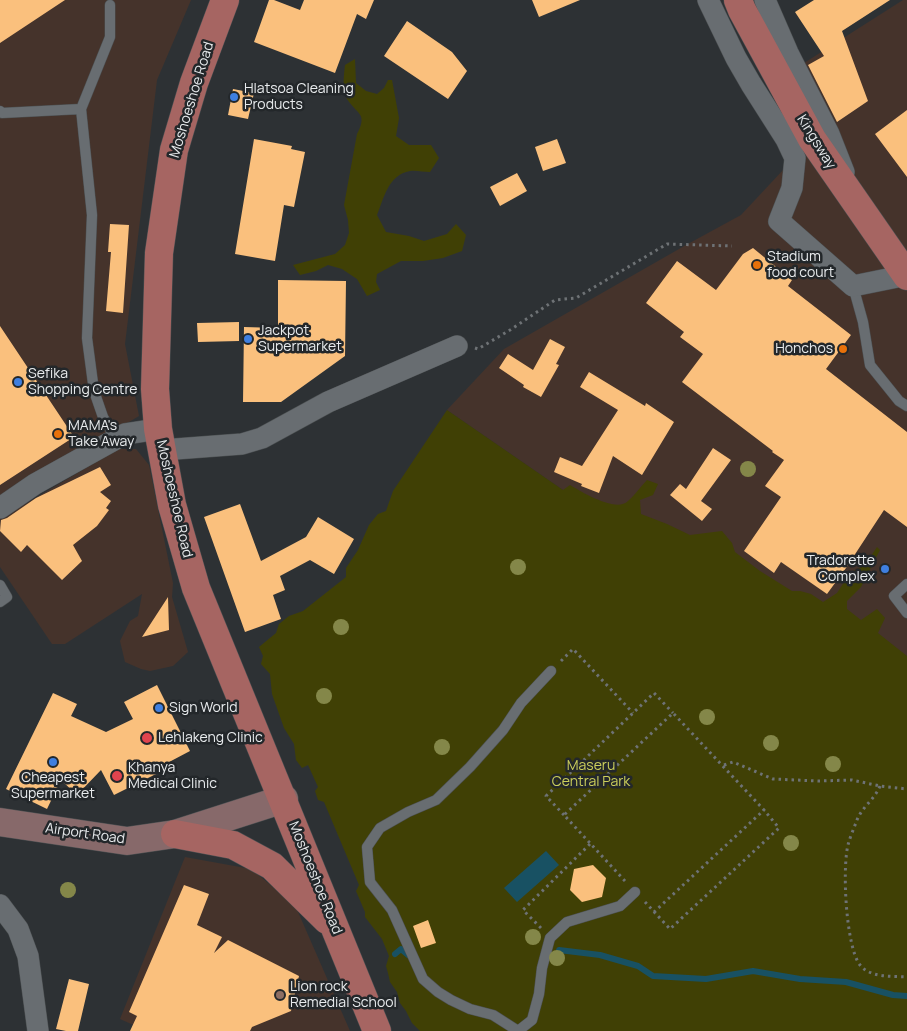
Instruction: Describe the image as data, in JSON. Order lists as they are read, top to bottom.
{
  "streets": {
    "main road": ["Moshoeshoe Road", "Kingsway", "Airport Road"]
  },
  "crossings": [
    ["Moshoeshoe Road", "Airport Road"]
  ],
  "parks": ["Maseru Central Park"],
  "places": [
    "Hlatsoa Cleaning Products",
    "Stadium food court",
    "Jackpot Supermarket",
    "Honchos",
    "Sefika Shopping Centre",
    "MAMA's Take Away",
    "Tradorette Complex",
    "Sign World",
    "Lehlakeng Clinic",
    "Cheapest Supermarket",
    "Khanya Medical Clinic",
    "Lion rock Remedial School"
  ]
}
